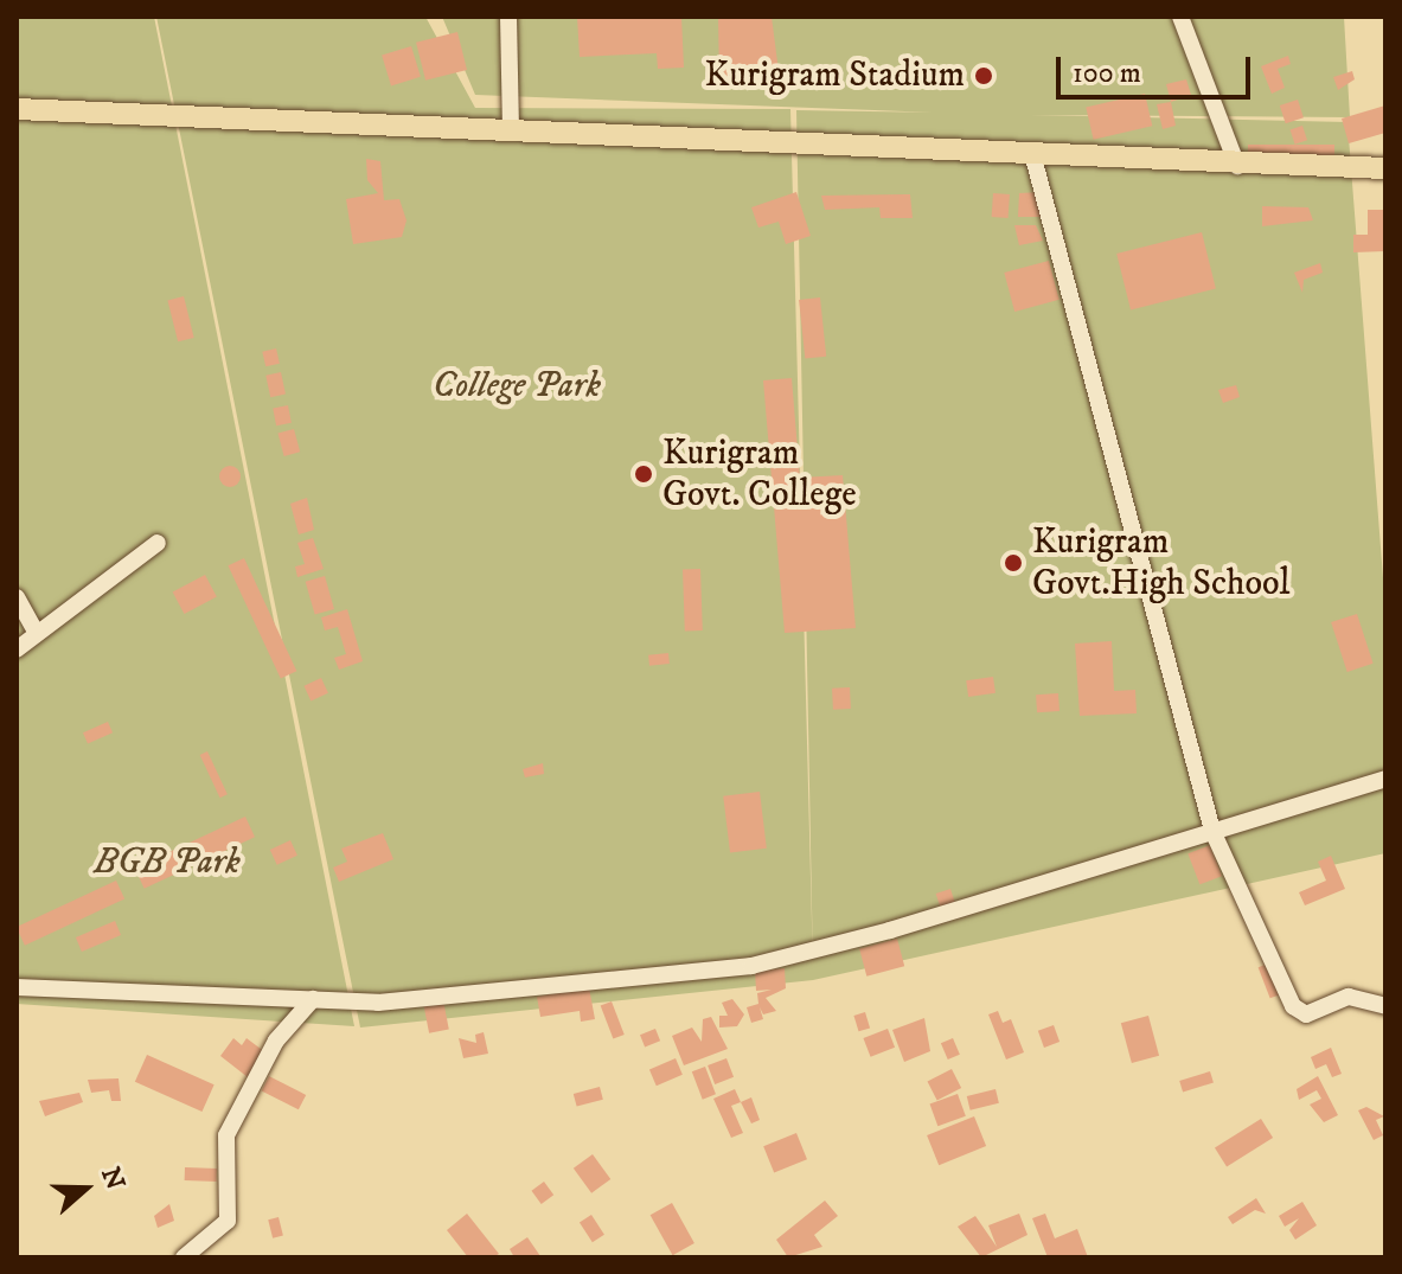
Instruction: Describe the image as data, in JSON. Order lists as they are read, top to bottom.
{
  "parks": ["College Park", "BGB Park"],
  "places": ["Kurigram Stadium", "Kurigram Govt. College", "Kurigram Govt.High School"],
  "scale_bar": "100 m",
  "north": "right"
}
